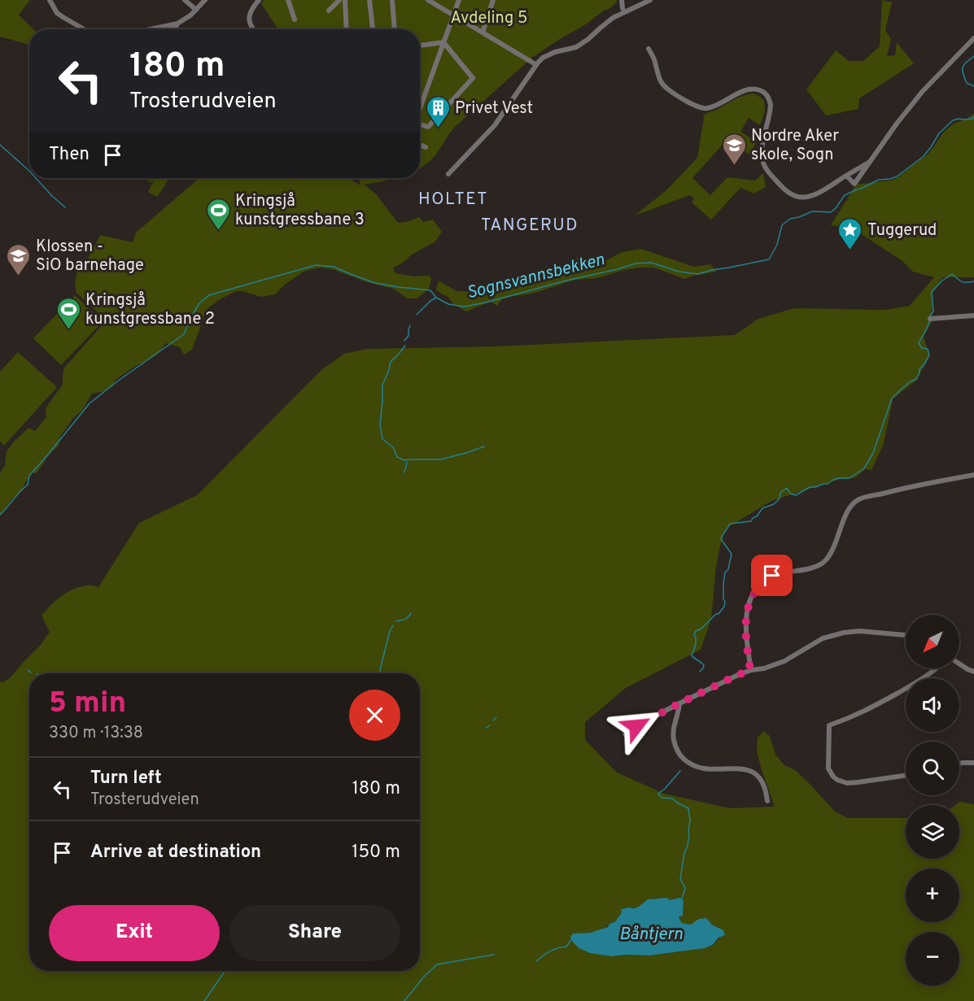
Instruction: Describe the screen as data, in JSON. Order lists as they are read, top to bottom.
{
  "districts": ["HOLTET", "TANGERUD"],
  "water": ["Sognsvannsbekken", "Båntjern"],
  "parks": ["Avdeling 5"],
  "places": {
    "building": ["Privet Vest"],
    "school or university": ["Nordre Aker skole, Sogn", "Klossen - SiO barnehage"],
    "sports": ["Kringsjå kunstgressbane 3", "Kringsjå kunstgressbane 2"],
    "place": ["Tuggerud"]
  },
  "north": "bottom left",
  "page": {
    "turn": ["180 m", "Trosterudveien"],
    "then": "Then",
    "map_buttons": ["+", "−"],
    "heading": ["5 min", "330 m · 13:38"],
    "list": [
      {
        "name": "Turn left",
        "note": "Trosterudveien",
        "value": "180 m"
      },
      {
        "name": "Arrive at destination",
        "value": "150 m"
      }
    ],
    "buttons": ["Exit", "Share"]
  }
}
